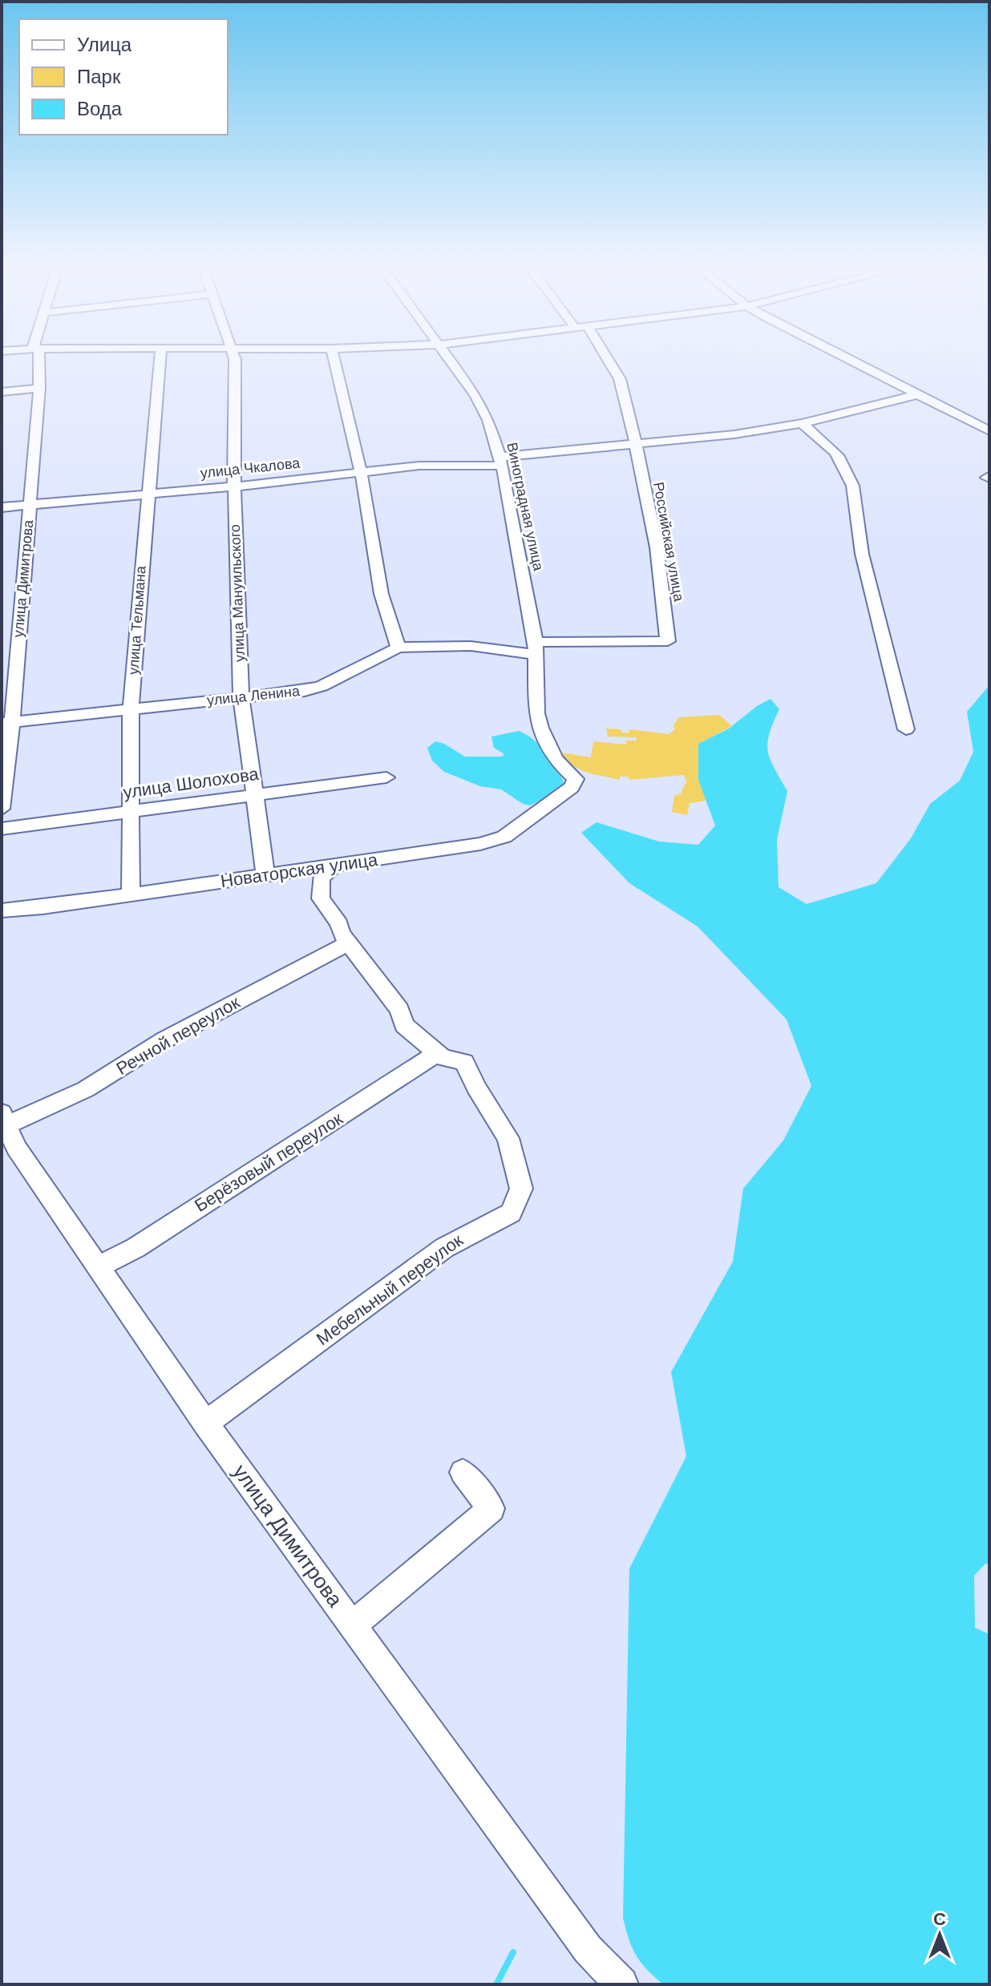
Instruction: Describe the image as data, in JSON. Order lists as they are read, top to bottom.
{
  "streets": {
    "street": [
      "улица Чкалова",
      "Виноградная улица",
      "Российская улица",
      "улица Димитрова",
      "улица Мануильского",
      "улица Тельмана",
      "улица Ленина",
      "улица Шолохова",
      "Новаторская улица",
      "Речной переулок",
      "Берёзовый переулок",
      "Мебельный переулок"
    ]
  },
  "crossings": [
    ["улица Чкалова", "Виноградная улица"],
    ["улица Чкалова", "Российская улица"],
    ["улица Чкалова", "улица Димитрова"],
    ["улица Чкалова", "улица Мануильского"],
    ["улица Чкалова", "улица Тельмана"],
    ["Виноградная улица", "Российская улица"],
    ["Виноградная улица", "улица Ленина"],
    ["Виноградная улица", "Новаторская улица"],
    ["Российская улица", "улица Ленина"],
    ["улица Димитрова", "улица Ленина"],
    ["улица Димитрова", "Речной переулок"],
    ["улица Димитрова", "Берёзовый переулок"],
    ["улица Димитрова", "Мебельный переулок"],
    ["улица Мануильского", "улица Ленина"],
    ["улица Мануильского", "улица Шолохова"],
    ["улица Мануильского", "Новаторская улица"],
    ["улица Тельмана", "улица Ленина"],
    ["улица Тельмана", "улица Шолохова"],
    ["улица Тельмана", "Новаторская улица"],
    ["Новаторская улица", "Мебельный переулок"],
    ["Речной переулок", "Мебельный переулок"],
    ["Берёзовый переулок", "Мебельный переулок"]
  ],
  "legend": ["Улица", "Парк", "Вода"],
  "north": "top"
}
